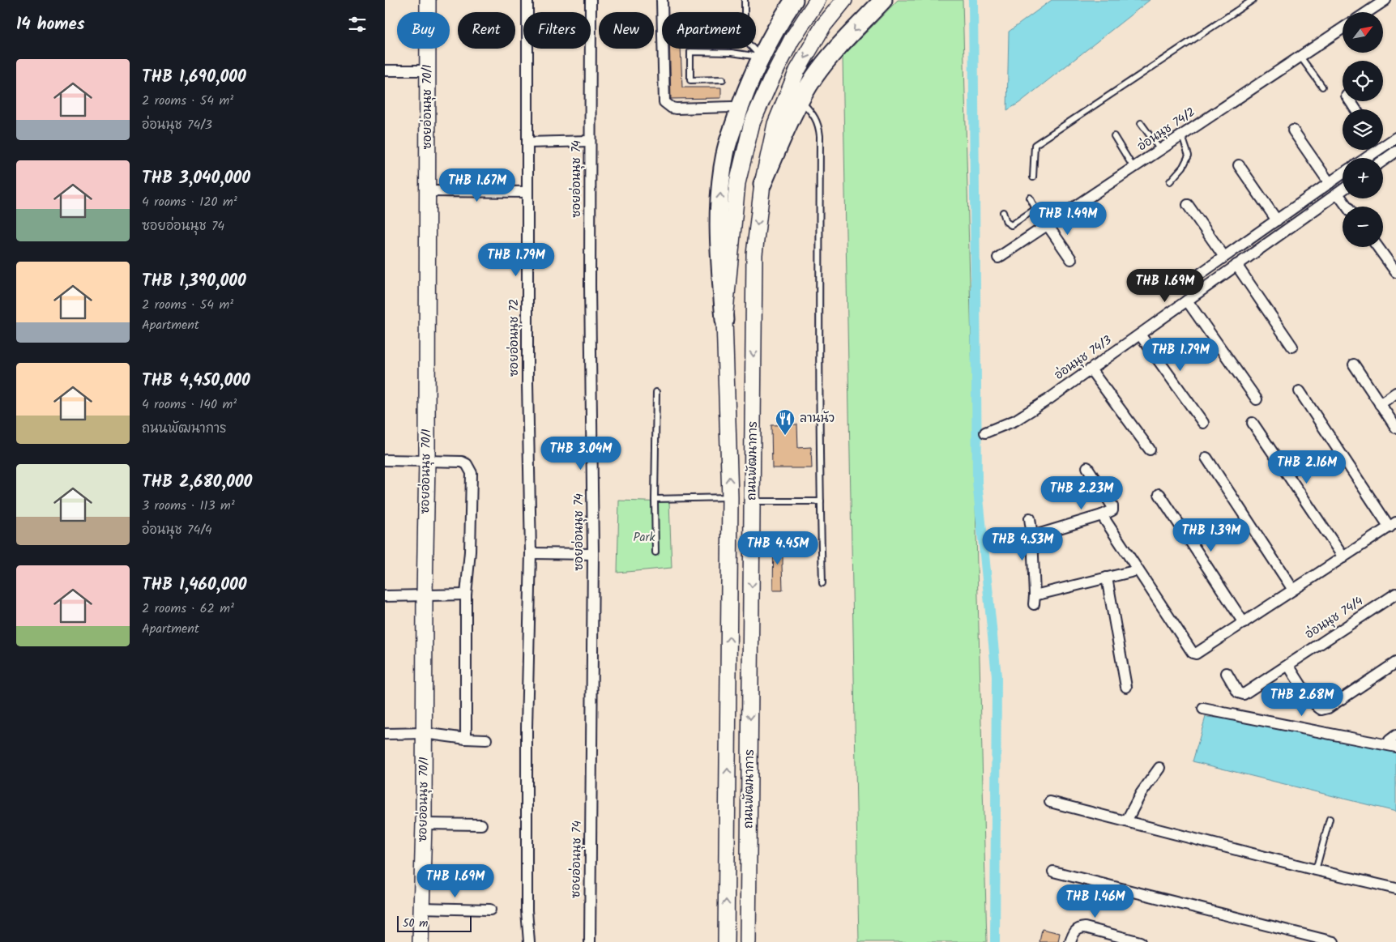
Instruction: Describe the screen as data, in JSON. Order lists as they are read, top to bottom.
{
  "streets": {
    "main road": ["ซอยอ่อนนุช 70/1", "ถนนพัฒนาการ"],
    "street": [
      "อ่อนนุช 74/2",
      "ซอยอ่อนนุช 74",
      "ซอยอ่อนนุช 72",
      "อ่อนนุช 74/3",
      "อ่อนนุช 74/4"
    ]
  },
  "parks": ["Park"],
  "places": {
    "restaurant": ["ลานนัว"]
  },
  "scale_bar": "50 m",
  "north": "top right",
  "page": {
    "heading": "14 homes",
    "map_buttons": ["+", "−"],
    "chip": [
      "Buy",
      "Rent",
      "Filters",
      "New",
      "Apartment"
    ],
    "list": [
      {
        "name": "THB 1,690,000",
        "note": "2 rooms · 54 m² · อ่อนนุช 74/3"
      },
      {
        "name": "THB 3,040,000",
        "note": "4 rooms · 120 m² · ซอยอ่อนนุช 74"
      },
      {
        "name": "THB 1,390,000",
        "note": "2 rooms · 54 m² · Apartment"
      },
      {
        "name": "THB 4,450,000",
        "note": "4 rooms · 140 m² · ถนนพัฒนาการ"
      },
      {
        "name": "THB 2,680,000",
        "note": "3 rooms · 113 m² · อ่อนนุช 74/4"
      },
      {
        "name": "THB 1,460,000",
        "note": "2 rooms · 62 m² · Apartment"
      }
    ],
    "price": [
      "THB 1.67M",
      "THB 1.49M",
      "THB 1.79M",
      "THB 1.69M",
      "THB 1.79M",
      "THB 3.04M",
      "THB 2.16M",
      "THB 2.23M",
      "THB 1.39M",
      "THB 4.53M",
      "THB 4.45M",
      "THB 2.68M",
      "THB 1.69M",
      "THB 1.46M"
    ],
    "scale": "50 m"
  }
}
